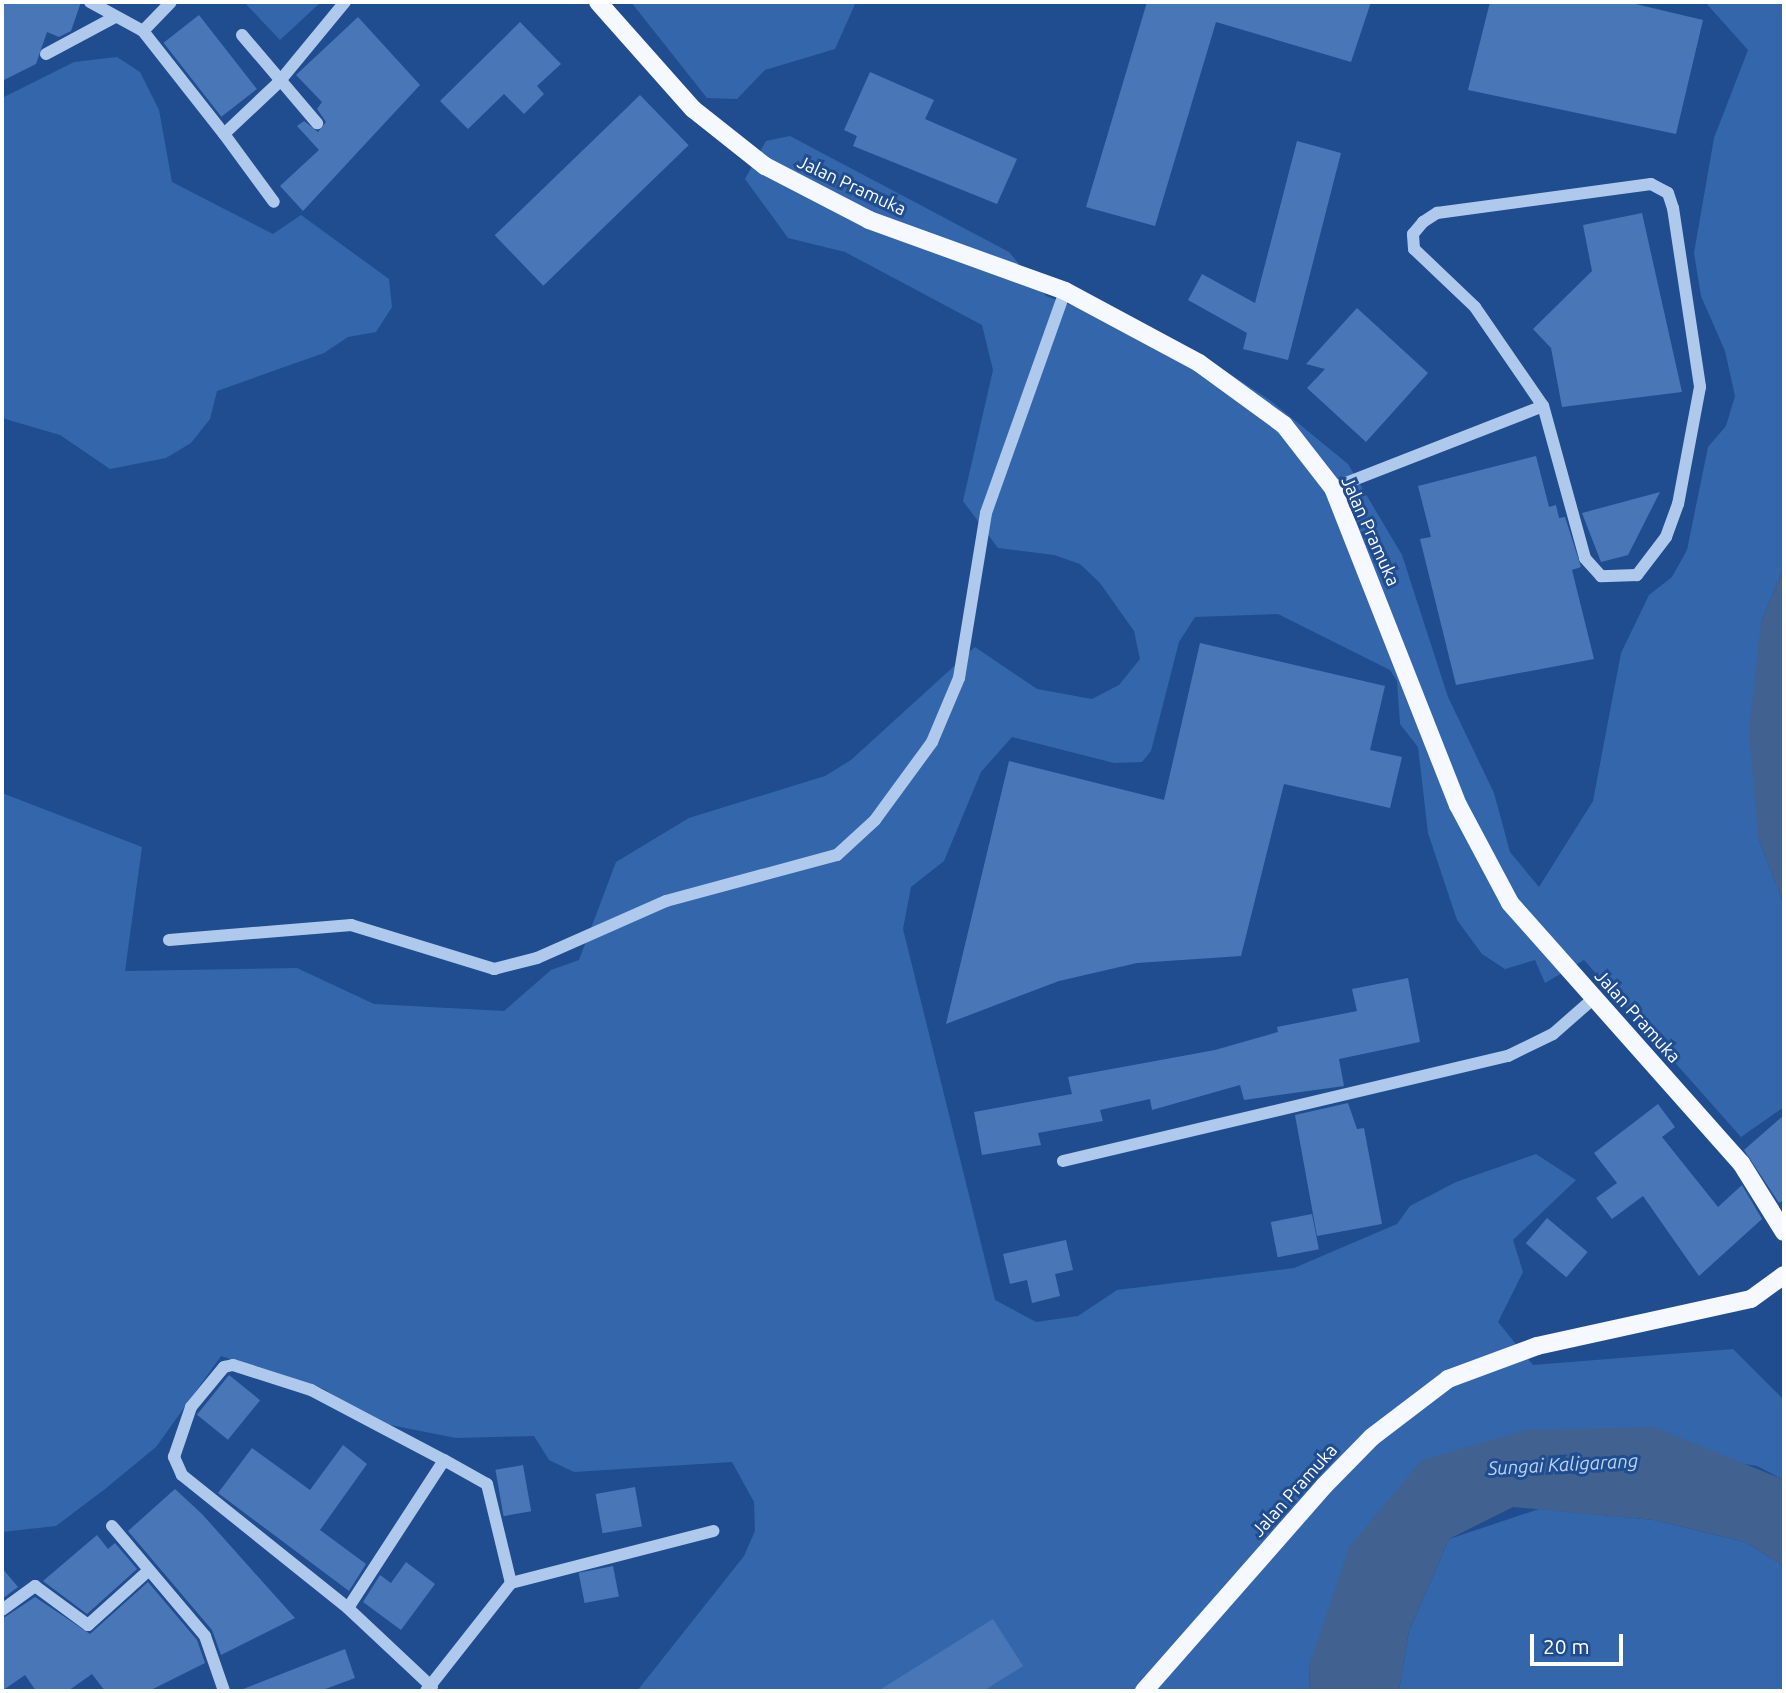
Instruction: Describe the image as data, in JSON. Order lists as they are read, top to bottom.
{
  "streets": {
    "main road": ["Jalan Pramuka"]
  },
  "water": ["Sungai Kaligarang"],
  "scale_bar": "20 m"
}
